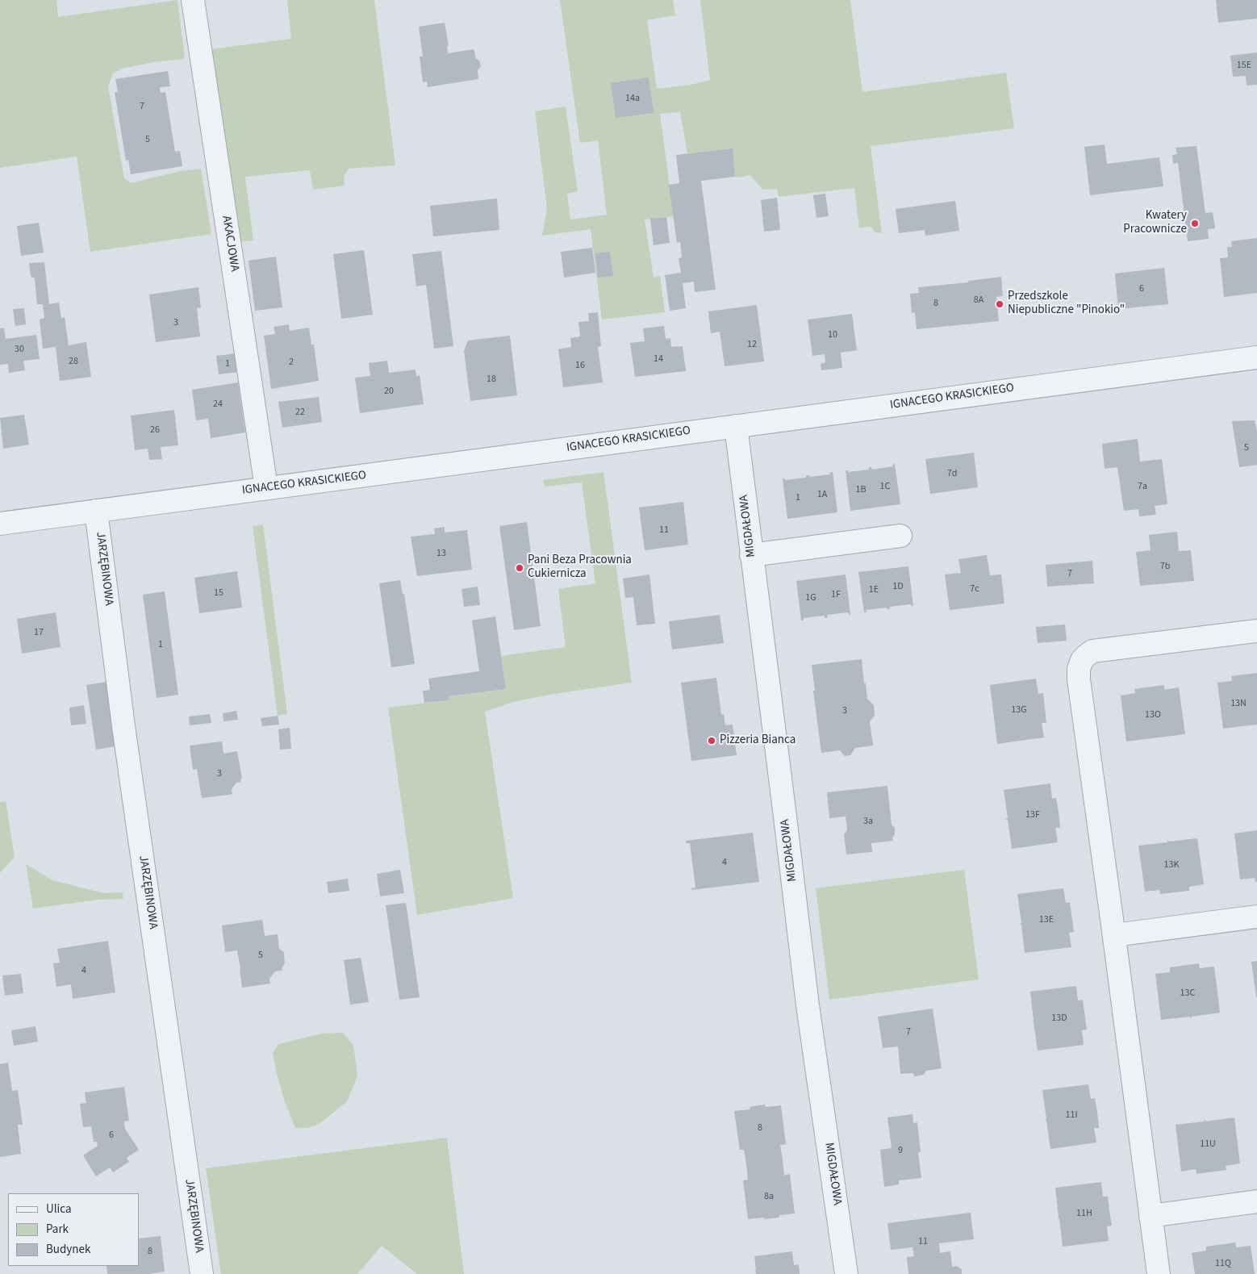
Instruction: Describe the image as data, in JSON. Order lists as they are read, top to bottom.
{
  "streets": {
    "street": [
      "AKACJOWA",
      "IGNACEGO KRASICKIEGO",
      "MIGDAŁOWA",
      "JARZĘBINOWA"
    ]
  },
  "crossings": [
    ["AKACJOWA", "IGNACEGO KRASICKIEGO"],
    ["IGNACEGO KRASICKIEGO", "MIGDAŁOWA"],
    ["IGNACEGO KRASICKIEGO", "JARZĘBINOWA"]
  ],
  "places": [
    "Kwatery Pracownicze",
    "Przedszkole Niepubliczne \"Pinokio\"",
    "Pani Beza Pracownia Cukiernicza",
    "Pizzeria Bianca"
  ],
  "house_numbers": [
    "15E",
    "14a",
    "7",
    "5",
    "6",
    "8A",
    "8",
    "3",
    "10",
    "12",
    "30",
    "14",
    "28",
    "2",
    "1",
    "16",
    "18",
    "20",
    "24",
    "22",
    "26",
    "5",
    "7d",
    "1C",
    "7a",
    "1B",
    "1A",
    "1",
    "11",
    "13",
    "7b",
    "7",
    "1D",
    "7c",
    "1E",
    "15",
    "1F",
    "1G",
    "17",
    "1",
    "13N",
    "13G",
    "3",
    "13O",
    "3",
    "13F",
    "3a",
    "4",
    "13K",
    "13E",
    "5",
    "4",
    "13C",
    "13D",
    "7",
    "11I",
    "8",
    "6",
    "11U",
    "9",
    "8a",
    "11H",
    "11",
    "8",
    "11Q"
  ],
  "legend": ["Ulica", "Park", "Budynek"]
}
